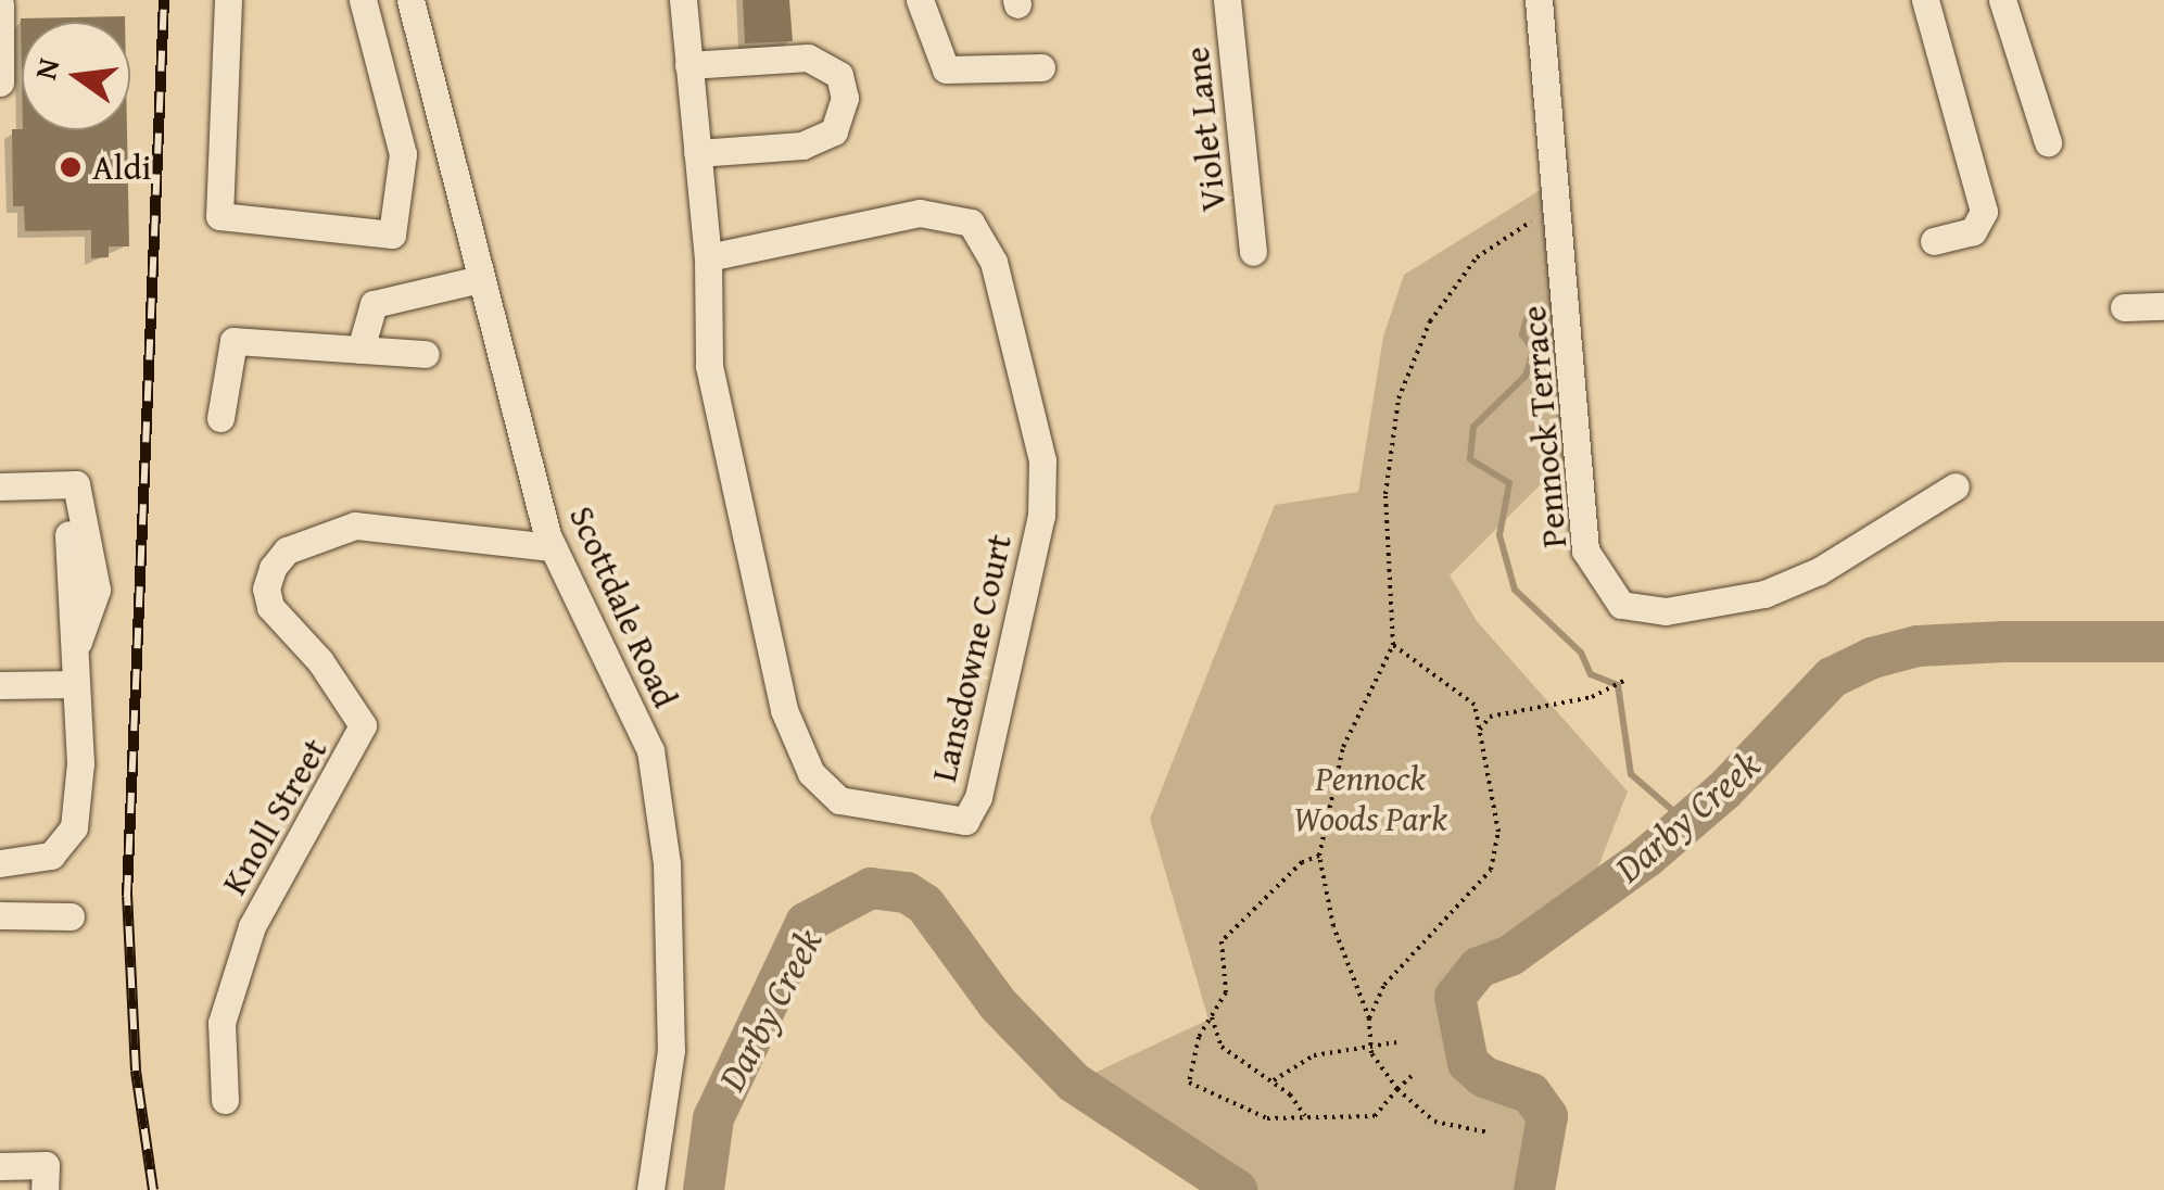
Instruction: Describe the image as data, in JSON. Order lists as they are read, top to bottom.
{
  "streets": {
    "street": [
      "Violet Lane",
      "Pennock Terrace",
      "Scottdale Road",
      "Lansdowne Court",
      "Knoll Street"
    ]
  },
  "crossings": [
    ["Scottdale Road", "Knoll Street"]
  ],
  "water": ["Darby Creek"],
  "parks": ["Pennock Woods Park"],
  "places": ["Aldi"],
  "north": "left"
}
